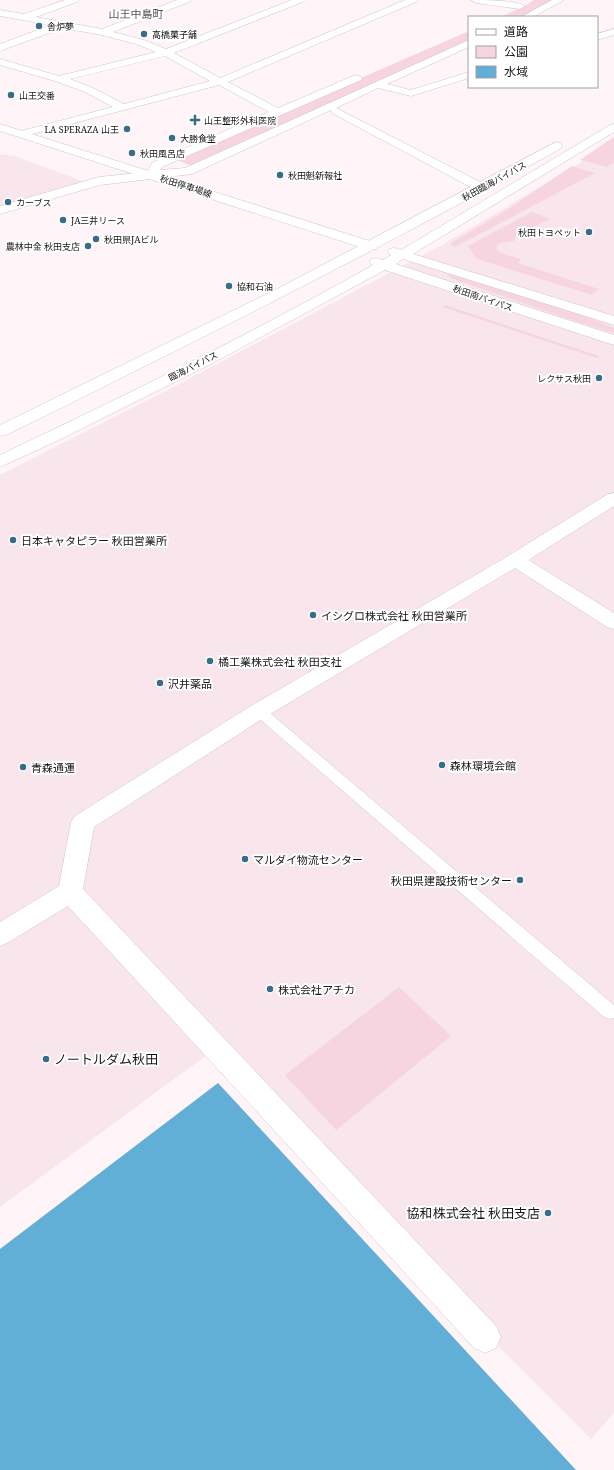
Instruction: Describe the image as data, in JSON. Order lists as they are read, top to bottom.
{
  "streets": {
    "main road": [
      "秋田臨海バイパス",
      "秋田停車場線",
      "秋田南バイパス",
      "臨海バイパス"
    ]
  },
  "crossings": [
    ["秋田臨海バイパス", "秋田停車場線"],
    ["秋田臨海バイパス", "秋田南バイパス"],
    ["秋田臨海バイパス", "臨海バイパス"],
    ["秋田停車場線", "秋田南バイパス"],
    ["秋田南バイパス", "臨海バイパス"]
  ],
  "districts": ["山王中島町"],
  "places": {
    "other": [
      "舎炉夢",
      "高橋菓子舗",
      "山王交番",
      "LA SPERAZA 山王",
      "大勝食堂",
      "秋田風呂店",
      "秋田魁新報社",
      "カーブス",
      "JA三井リース",
      "秋田トヨペット",
      "秋田県JAビル",
      "農林中金 秋田支店",
      "協和石油",
      "レクサス秋田",
      "日本キャタピラー 秋田営業所",
      "イシグロ株式会社 秋田営業所",
      "橘工業株式会社 秋田支社",
      "沢井薬品",
      "森林環境会館",
      "青森通運",
      "マルダイ物流センター",
      "秋田県建設技術センター",
      "株式会社アチカ",
      "ノートルダム秋田",
      "協和株式会社 秋田支店"
    ],
    "health": ["山王整形外科医院"]
  },
  "legend": ["道路", "公園", "水域"]
}
